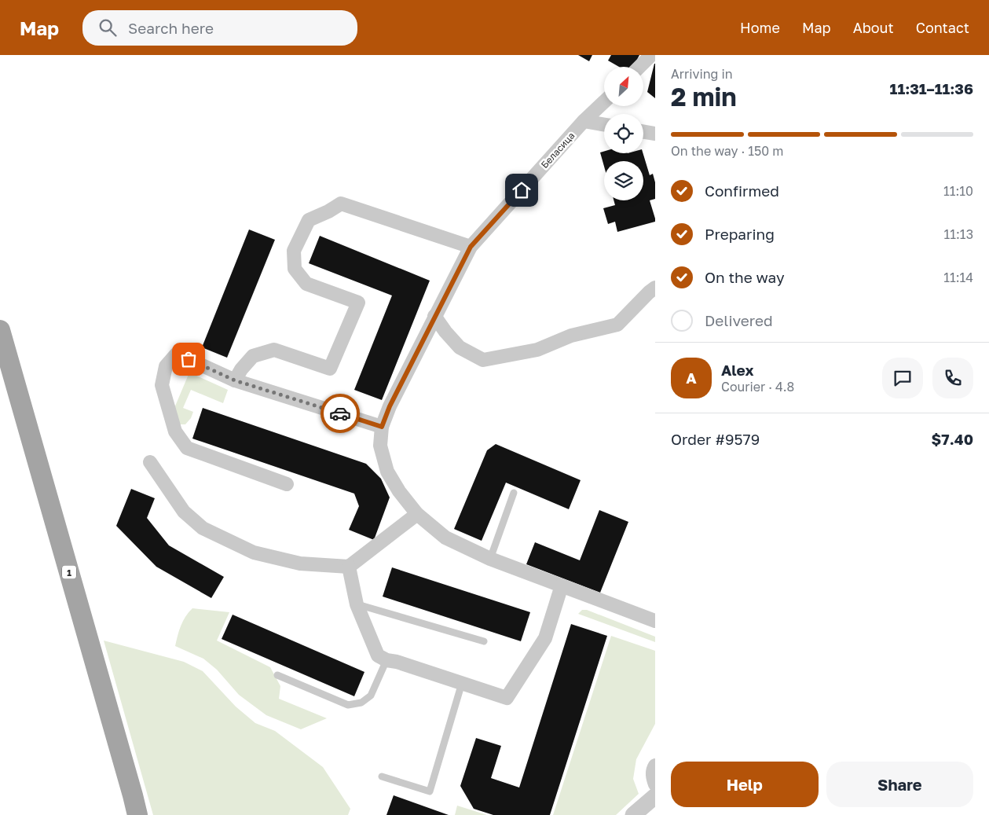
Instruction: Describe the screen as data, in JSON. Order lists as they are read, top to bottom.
{
  "streets": {
    "main road": ["1"],
    "street": ["Беласица"]
  },
  "north": "top right",
  "page": {
    "header": "Map",
    "search": "Search here",
    "nav": [
      "Home",
      "Map",
      "About",
      "Contact"
    ],
    "heading": ["2 min", "Arriving in", "11:31–11:36"],
    "panel": [
      "Alex",
      "Courier · 4.8",
      "Order #9579",
      "$7.40"
    ],
    "bar": "On the way · 150 m",
    "list": [
      ["Confirmed", "11:10"],
      ["Preparing", "11:13"],
      ["On the way", "11:14"],
      "Delivered"
    ],
    "round": "A",
    "buttons": ["Help", "Share"]
  }
}
